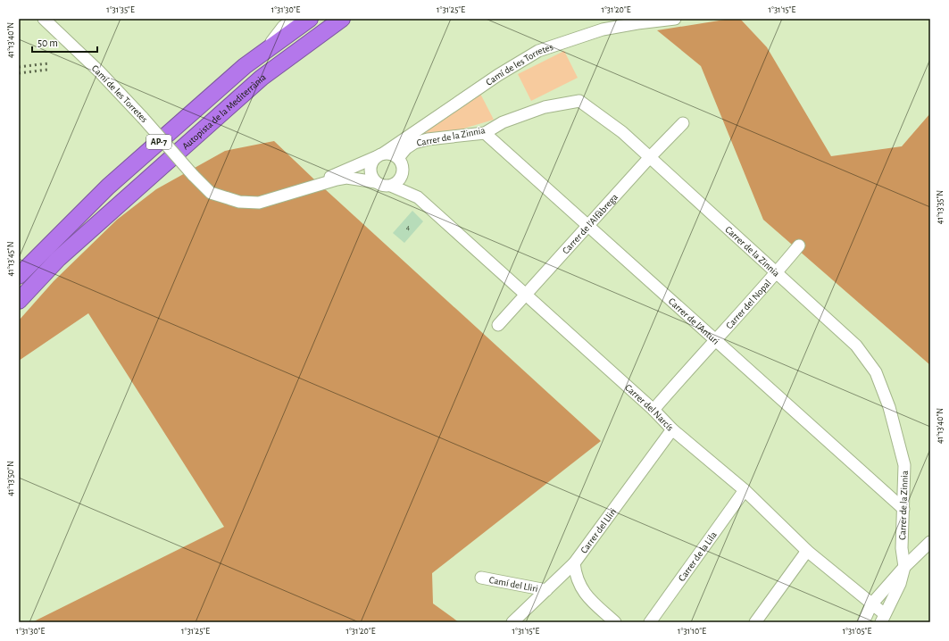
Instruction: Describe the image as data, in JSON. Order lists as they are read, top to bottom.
{
  "streets": {
    "highway": ["Autopista de la Mediterrània", "AP-7"],
    "street": [
      "Camí de les Torretes",
      "Carrer de la Zinnia",
      "Carrer de l'Alfàbrega",
      "Carrer del Nopal",
      "Carrer de l'Anturi",
      "Carrer del Narcís",
      "Carrer del Lliri",
      "Carrer de la Lila",
      "Camí del Lliri"
    ]
  },
  "crossings": [
    ["Camí de les Torretes", "Carrer de la Zinnia"],
    ["Camí de les Torretes", "Carrer del Narcís"],
    ["Carrer de la Zinnia", "Carrer de l'Alfàbrega"],
    ["Carrer de la Zinnia", "Carrer del Nopal"],
    ["Carrer de la Zinnia", "Carrer de l'Anturi"],
    ["Carrer de la Zinnia", "Carrer del Narcís"],
    ["Carrer de l'Alfàbrega", "Carrer de l'Anturi"],
    ["Carrer de l'Alfàbrega", "Carrer del Narcís"],
    ["Carrer del Nopal", "Carrer de l'Anturi"],
    ["Carrer del Nopal", "Carrer del Narcís"],
    ["Carrer del Narcís", "Carrer del Lliri"],
    ["Carrer del Narcís", "Carrer de la Lila"],
    ["Carrer del Lliri", "Camí del Lliri"]
  ],
  "house_numbers": ["4"],
  "scale_bar": "50 m",
  "coordinates": [
    "1°31'35\"E",
    "1°31'30\"E",
    "1°31'25\"E",
    "1°31'20\"E",
    "1°31'15\"E",
    "41°13'40\"N",
    "41°13'35\"N",
    "41°13'45\"N",
    "41°13'50\"N",
    "1°31'10\"E",
    "1°31'05\"E"
  ]
}
